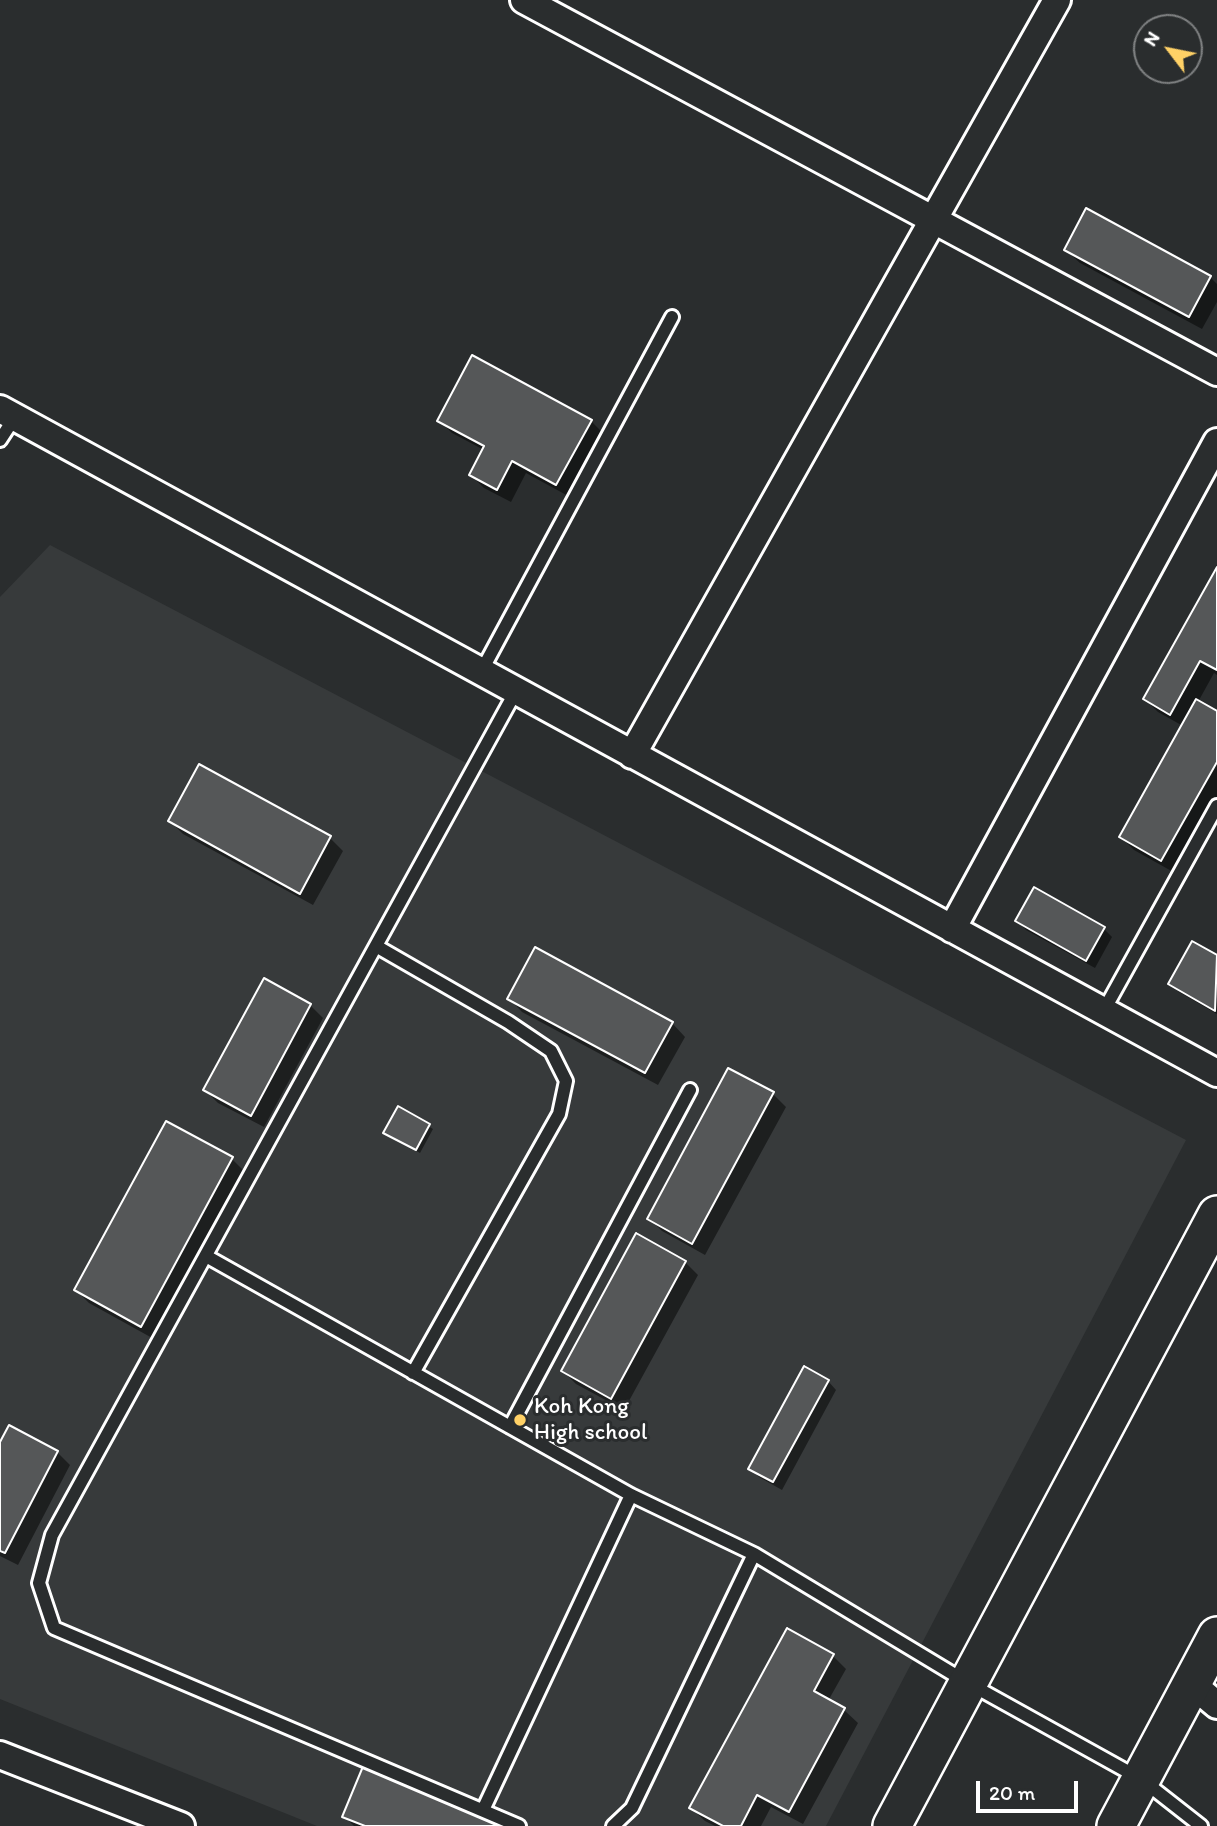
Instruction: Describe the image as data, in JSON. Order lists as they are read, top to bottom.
{
  "places": ["Koh Kong High school"],
  "scale_bar": "20 m",
  "north": "top left"
}
